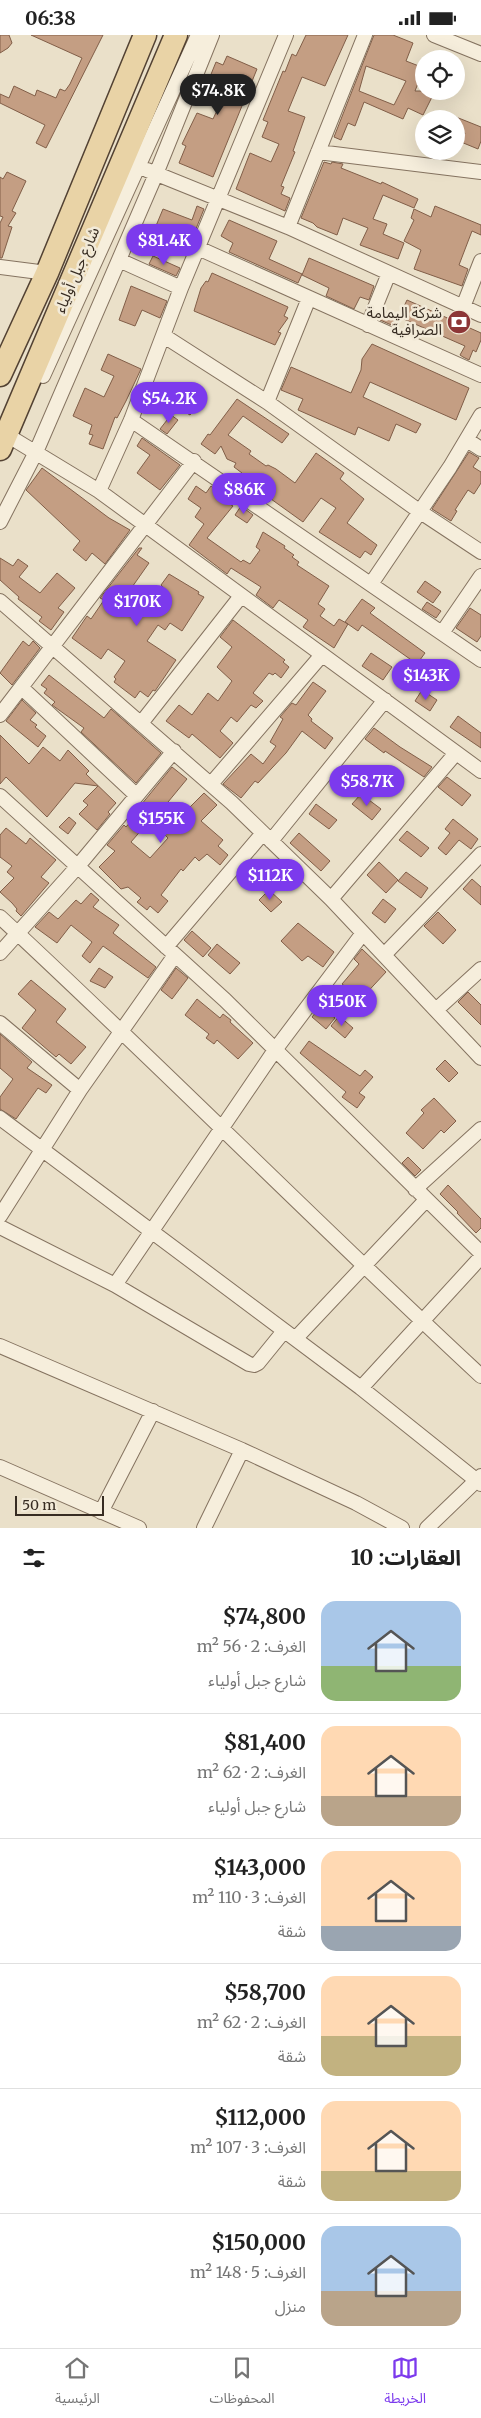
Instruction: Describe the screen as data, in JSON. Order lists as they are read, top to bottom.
{
  "streets": {
    "main road": ["شارع جبل أولياء"]
  },
  "places": {
    "bank": ["شركة اليمامة الصرافية"]
  },
  "scale_bar": "50 m",
  "page": {
    "status": "06:38",
    "price": [
      "$74.8K",
      "$81.4K",
      "$54.2K",
      "$86K",
      "$170K",
      "$143K",
      "$58.7K",
      "$155K",
      "$112K",
      "$150K"
    ],
    "scale": "50 m",
    "heading": "العقارات: 10",
    "list": [
      {
        "name": "$74,800",
        "note": "الغرف: 2 · 56 m² · شارع جبل أولياء"
      },
      {
        "name": "$81,400",
        "note": "الغرف: 2 · 62 m² · شارع جبل أولياء"
      },
      {
        "name": "$143,000",
        "note": "الغرف: 3 · 110 m² · شقة"
      },
      {
        "name": "$58,700",
        "note": "الغرف: 2 · 62 m² · شقة"
      },
      {
        "name": "$112,000",
        "note": "الغرف: 3 · 107 m² · شقة"
      },
      {
        "name": "$150,000",
        "note": "الغرف: 5 · 148 m² · منزل"
      }
    ],
    "tabs": ["الخريطة", "المحفوظات", "الرئيسية"]
  }
}
